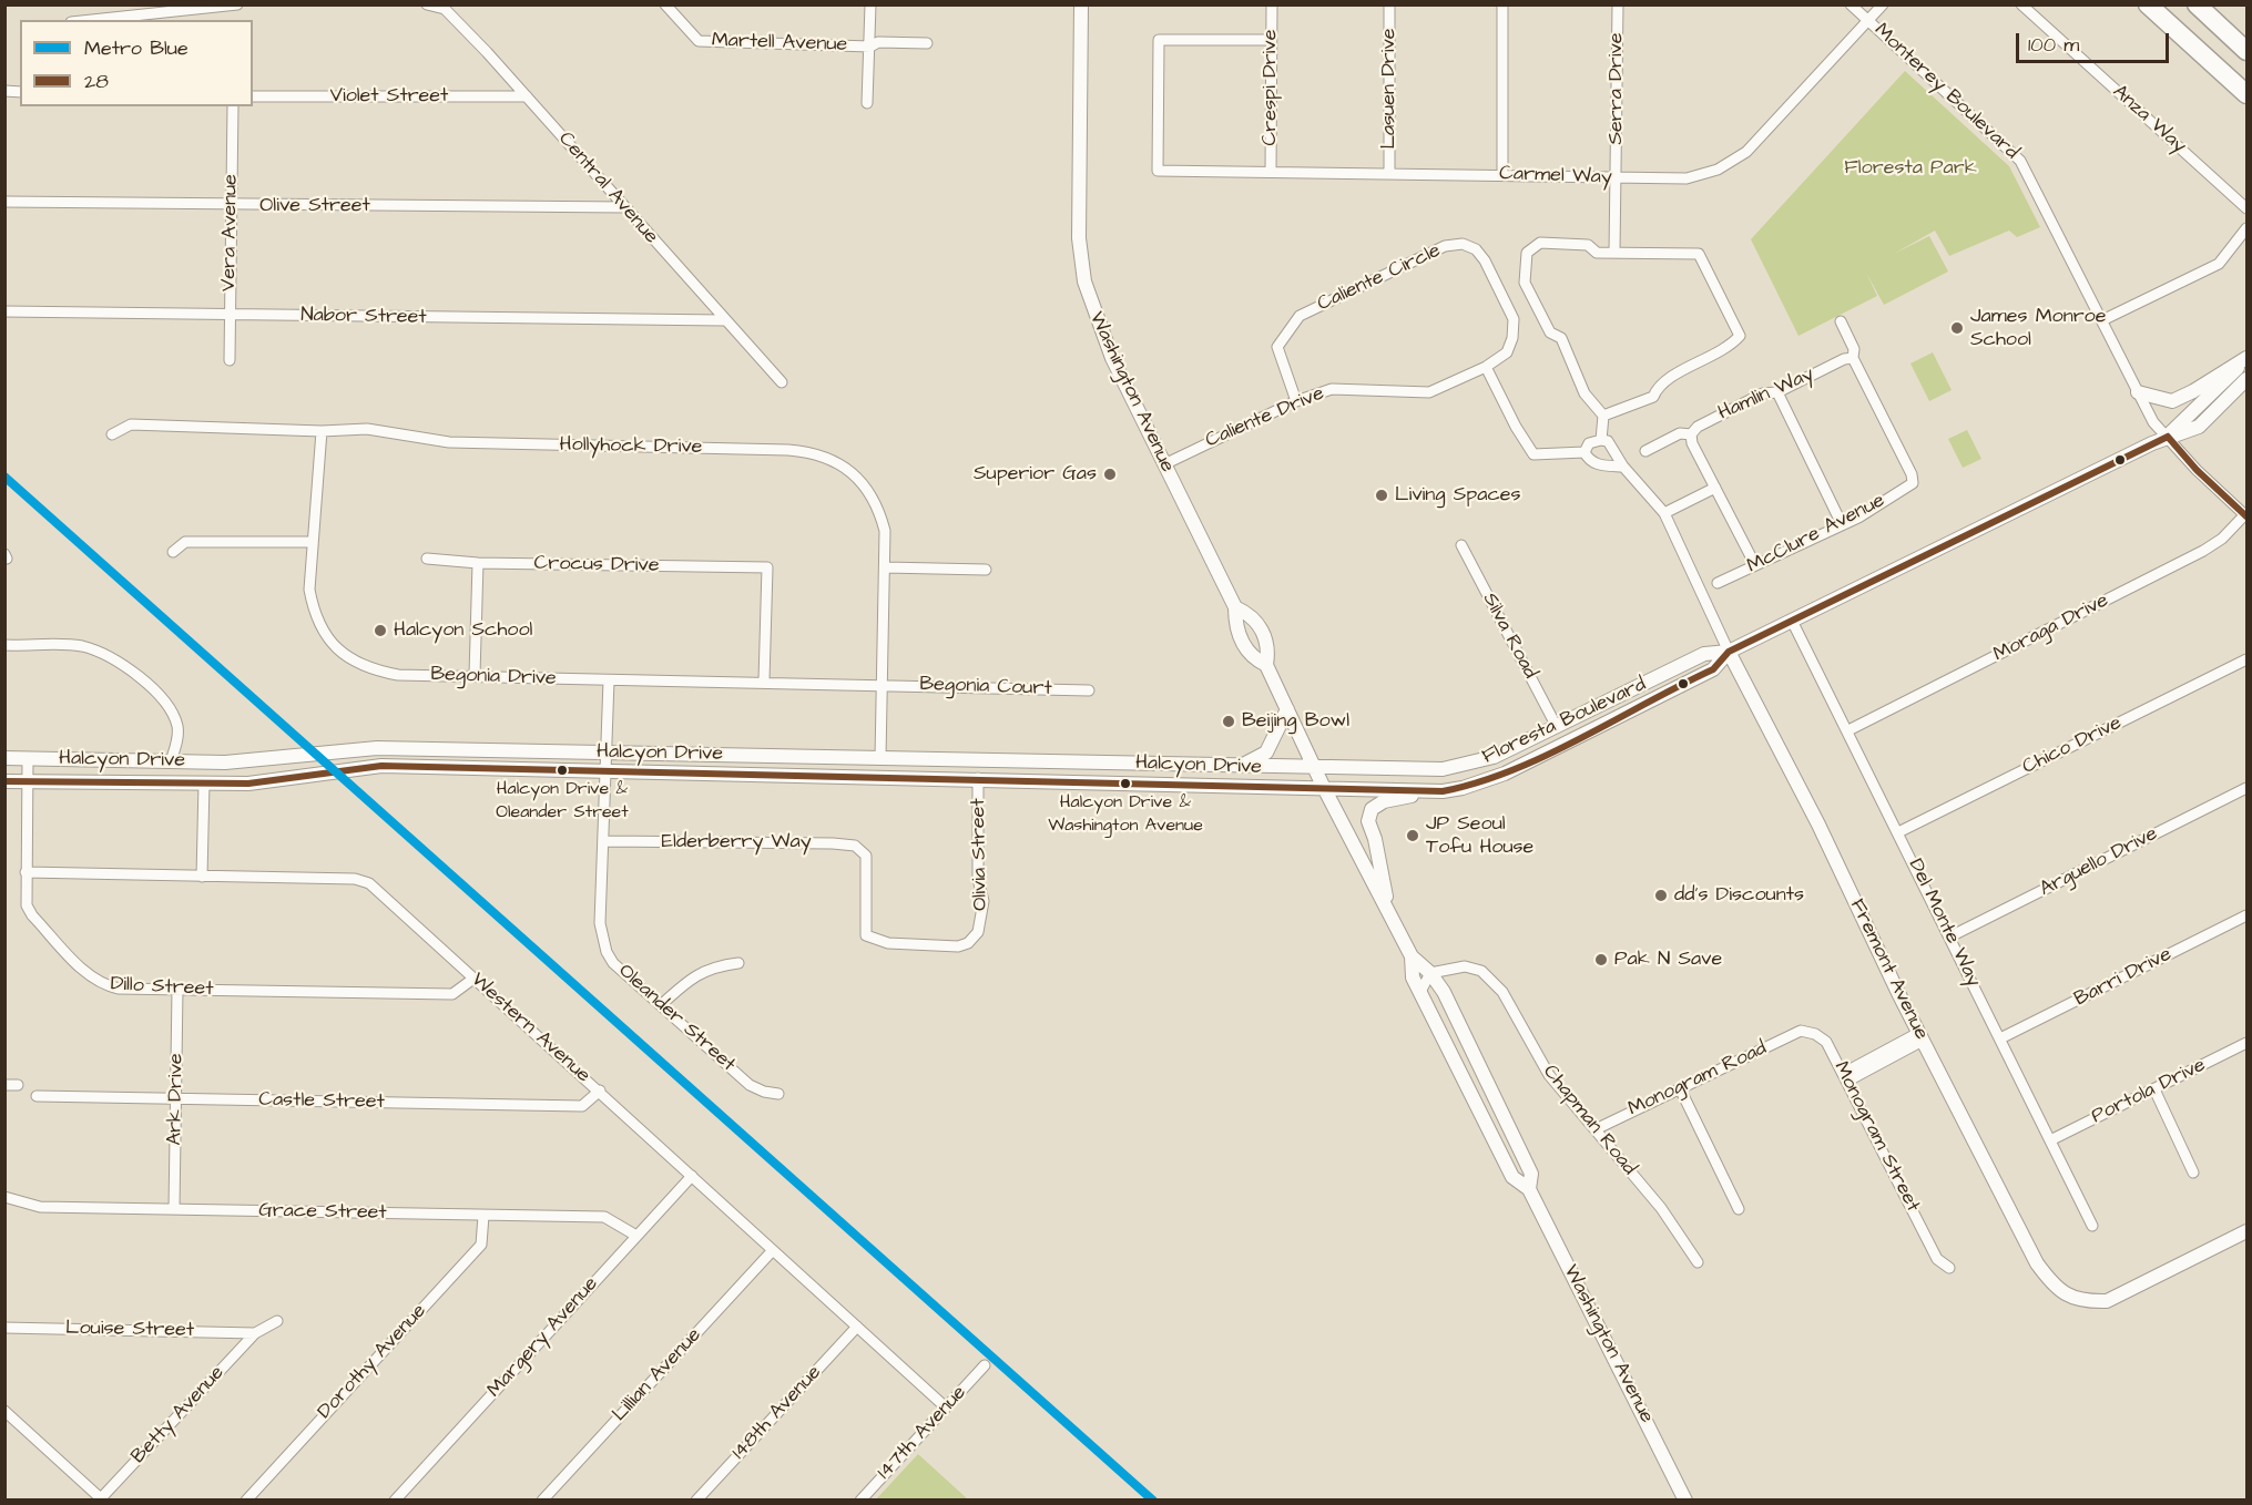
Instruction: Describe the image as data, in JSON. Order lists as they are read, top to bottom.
{
  "streets": {
    "main road": [
      "Washington Avenue",
      "Floresta Boulevard",
      "Halcyon Drive",
      "Fremont Avenue"
    ],
    "street": [
      "Martell Avenue",
      "Crespi Drive",
      "Lasuen Drive",
      "Serra Drive",
      "Monterey Boulevard",
      "Violet Street",
      "Anza Way",
      "Carmel Way",
      "Central Avenue",
      "Olive Street",
      "Vera Avenue",
      "Caliente Circle",
      "Nabor Street",
      "Hamlin Way",
      "Caliente Drive",
      "Hollyhock Drive",
      "McClure Avenue",
      "Crocus Drive",
      "Moraga Drive",
      "Silva Road",
      "Begonia Drive",
      "Begonia Court",
      "Chico Drive",
      "Elderberry Way",
      "Olivia Street",
      "Arguello Drive",
      "Del Monte Way",
      "Barri Drive",
      "Dillo Street",
      "Oleander Street",
      "Western Avenue",
      "Monogram Road",
      "Portola Drive",
      "Ark Drive",
      "Castle Street",
      "Chapman Road",
      "Monogram Street",
      "Grace Street",
      "Louise Street",
      "Margery Avenue",
      "Dorothy Avenue",
      "Lillian Avenue",
      "148th Avenue",
      "Betty Avenue",
      "147th Avenue"
    ]
  },
  "crossings": [
    ["Crespi Drive", "Carmel Way"],
    ["Lasuen Drive", "Carmel Way"],
    ["Serra Drive", "Carmel Way"],
    ["Monterey Boulevard", "Carmel Way"],
    ["Monterey Boulevard", "Moraga Drive"],
    ["Monterey Boulevard", "Floresta Boulevard"],
    ["Violet Street", "Central Avenue"],
    ["Central Avenue", "Olive Street"],
    ["Central Avenue", "Nabor Street"],
    ["Olive Street", "Vera Avenue"],
    ["Vera Avenue", "Nabor Street"],
    ["Caliente Circle", "Caliente Drive"],
    ["Washington Avenue", "Caliente Drive"],
    ["Washington Avenue", "Floresta Boulevard"],
    ["Washington Avenue", "Halcyon Drive"],
    ["Washington Avenue", "Chapman Road"],
    ["Hamlin Way", "McClure Avenue"],
    ["Hollyhock Drive", "Begonia Drive"],
    ["Hollyhock Drive", "Begonia Court"],
    ["Hollyhock Drive", "Halcyon Drive"],
    ["Crocus Drive", "Begonia Drive"],
    ["Moraga Drive", "Del Monte Way"],
    ["Silva Road", "Floresta Boulevard"],
    ["Begonia Drive", "Begonia Court"],
    ["Begonia Drive", "Oleander Street"],
    ["Floresta Boulevard", "Halcyon Drive"],
    ["Floresta Boulevard", "Del Monte Way"],
    ["Floresta Boulevard", "Fremont Avenue"],
    ["Chico Drive", "Del Monte Way"],
    ["Halcyon Drive", "Olivia Street"],
    ["Halcyon Drive", "Dillo Street"],
    ["Halcyon Drive", "Oleander Street"],
    ["Elderberry Way", "Olivia Street"],
    ["Elderberry Way", "Oleander Street"],
    ["Arguello Drive", "Del Monte Way"],
    ["Del Monte Way", "Barri Drive"],
    ["Del Monte Way", "Portola Drive"],
    ["Dillo Street", "Western Avenue"],
    ["Dillo Street", "Ark Drive"],
    ["Western Avenue", "Castle Street"],
    ["Western Avenue", "Margery Avenue"],
    ["Western Avenue", "Lillian Avenue"],
    ["Western Avenue", "148th Avenue"],
    ["Western Avenue", "147th Avenue"],
    ["Monogram Road", "Chapman Road"],
    ["Monogram Road", "Monogram Street"],
    ["Ark Drive", "Castle Street"],
    ["Ark Drive", "Grace Street"],
    ["Grace Street", "Margery Avenue"],
    ["Grace Street", "Dorothy Avenue"],
    ["Louise Street", "Betty Avenue"]
  ],
  "parks": ["Floresta Park"],
  "places": [
    "James Monroe School",
    "Superior Gas",
    "Living Spaces",
    "Halcyon School",
    "Beijing Bowl",
    "Halcyon Drive & Oleander Street",
    "Halcyon Drive & Washington Avenue",
    "JP Seoul Tofu House",
    "dd's Discounts",
    "Pak N Save"
  ],
  "lines": ["transit line 28", "metro line Blue"],
  "legend": ["Metro Blue", "28"],
  "scale_bar": "100 m"
}
